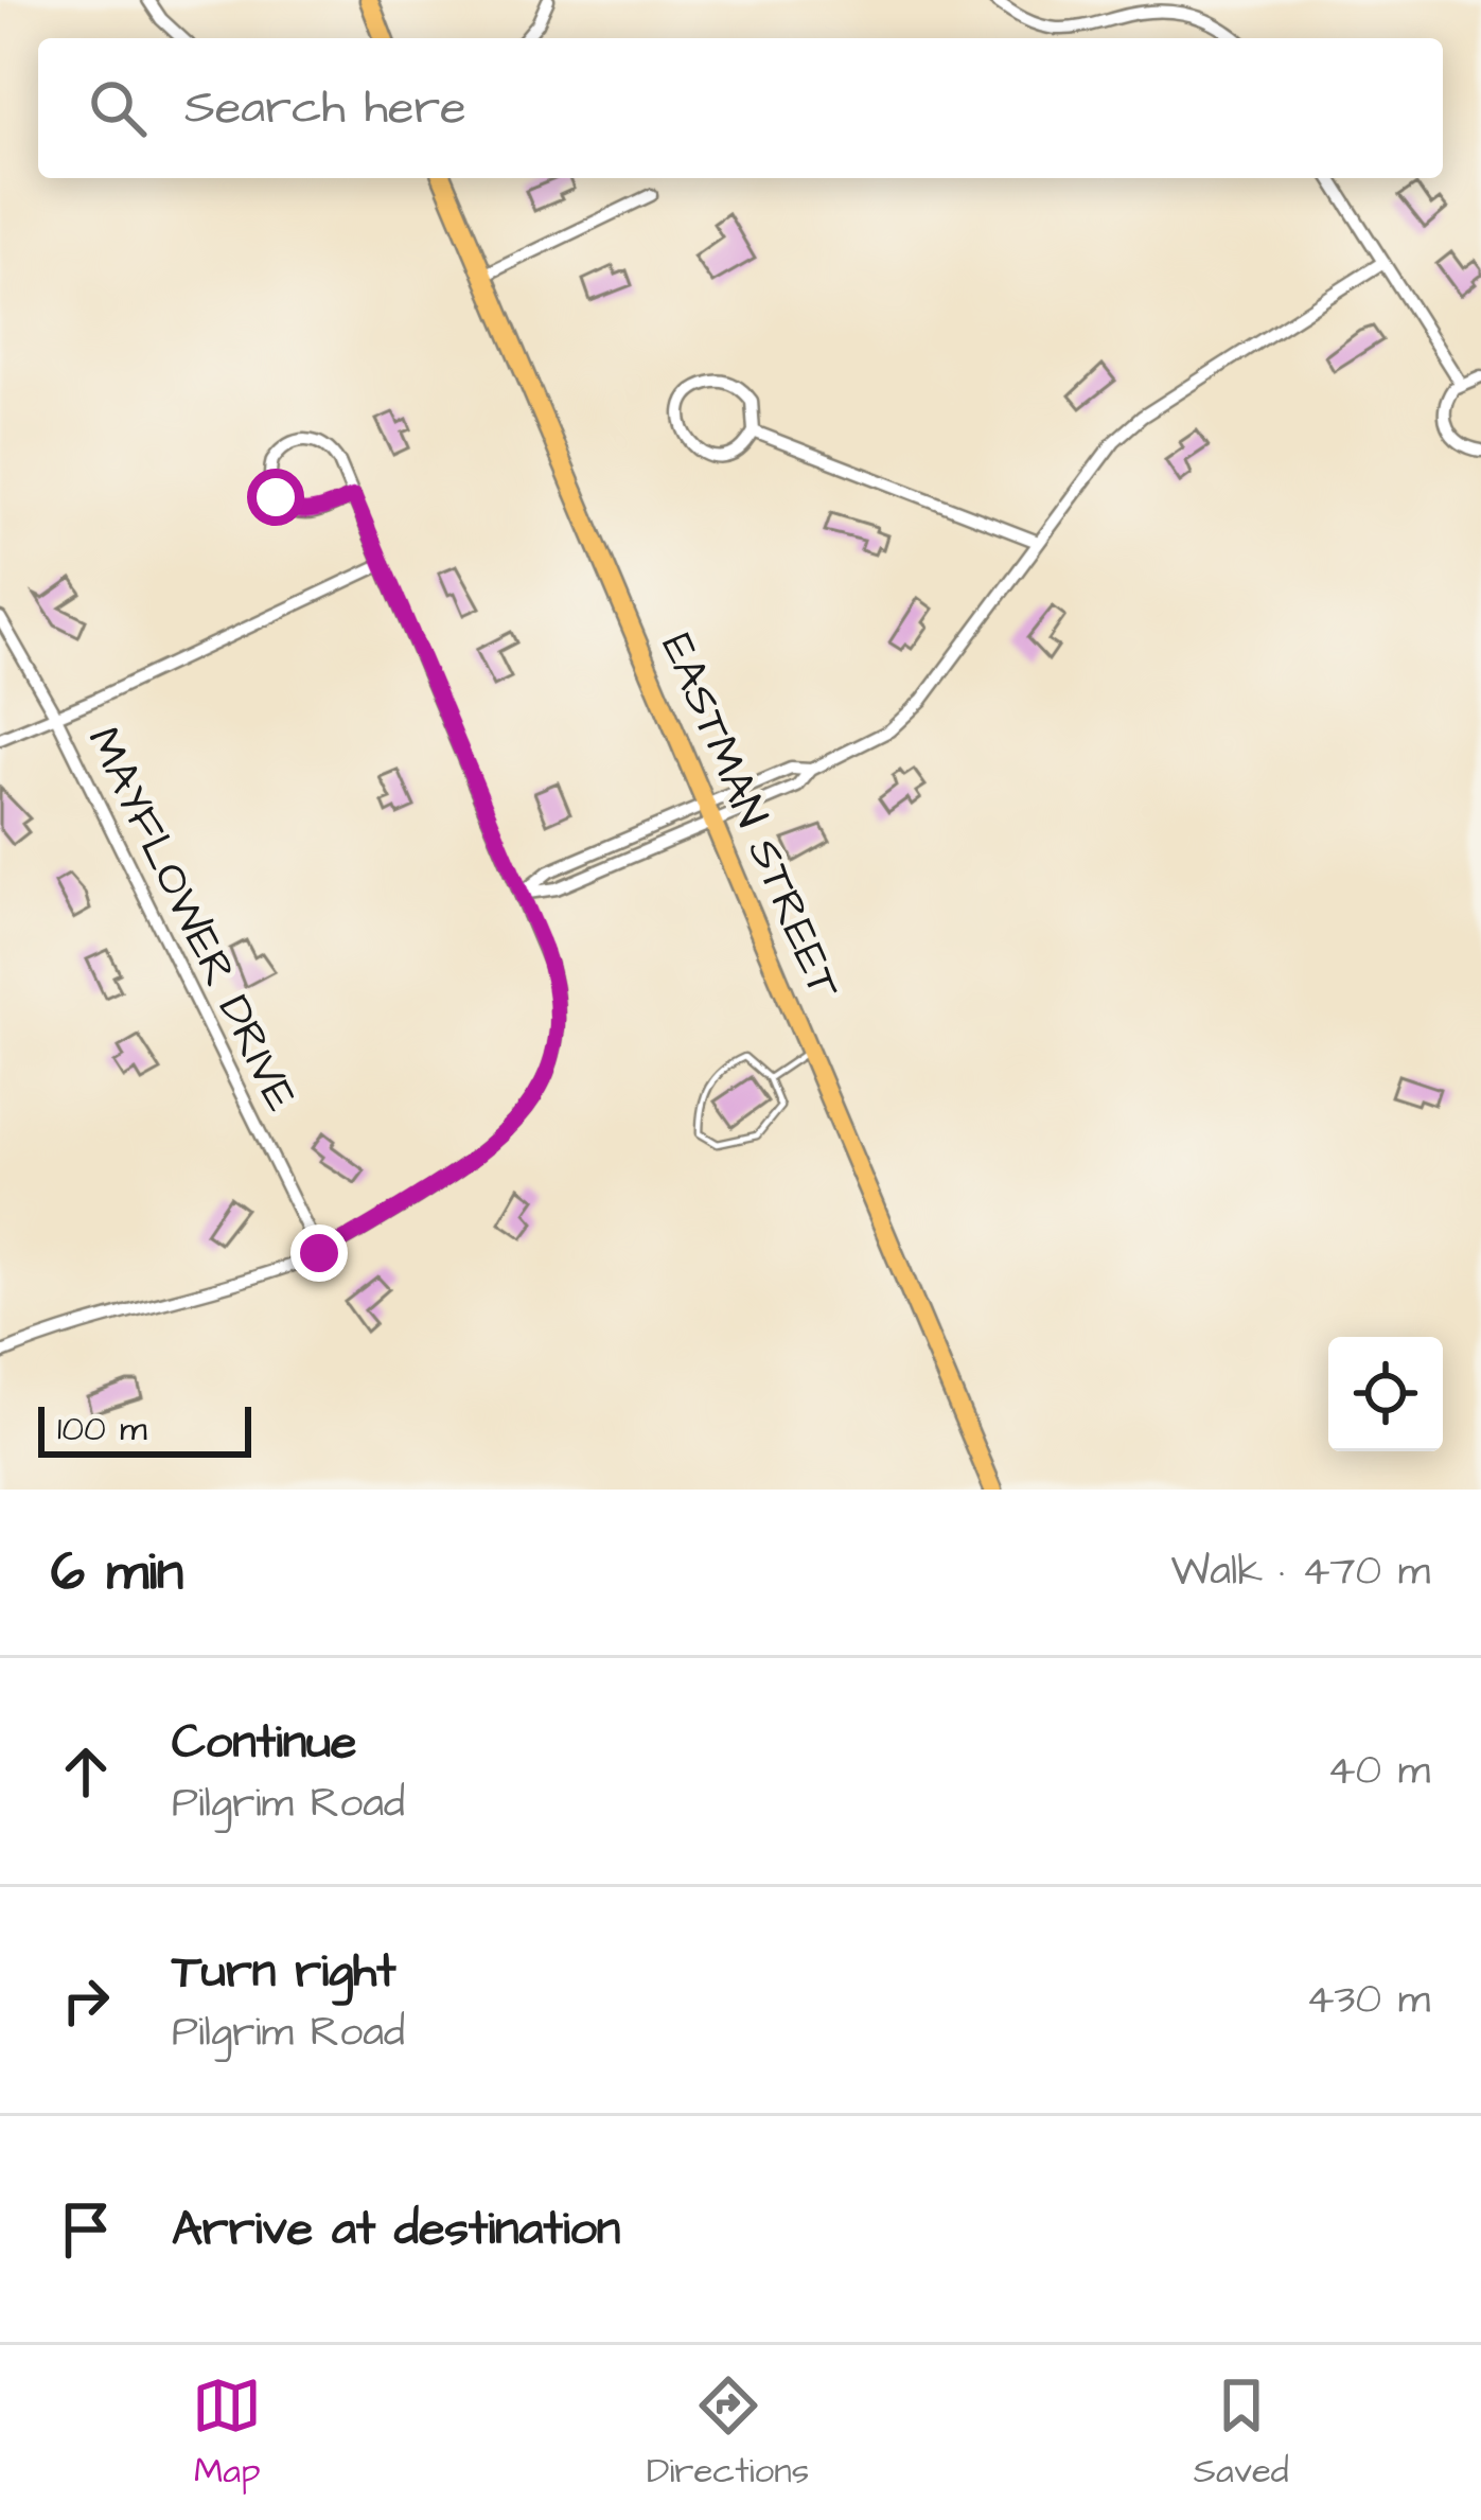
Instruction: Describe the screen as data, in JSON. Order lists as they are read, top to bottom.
{
  "streets": {
    "main road": ["EASTMAN STREET"],
    "street": ["MAYFLOWER DRIVE"]
  },
  "scale_bar": "100 m",
  "page": {
    "search": "Search here",
    "scale": "100 m",
    "heading": ["6 min", "Walk · 470 m"],
    "list": [
      ["Continue", "Pilgrim Road", "40 m"],
      ["Turn right", "Pilgrim Road", "430 m"],
      "Arrive at destination"
    ],
    "nav": ["Map", "Directions", "Saved"]
  }
}
